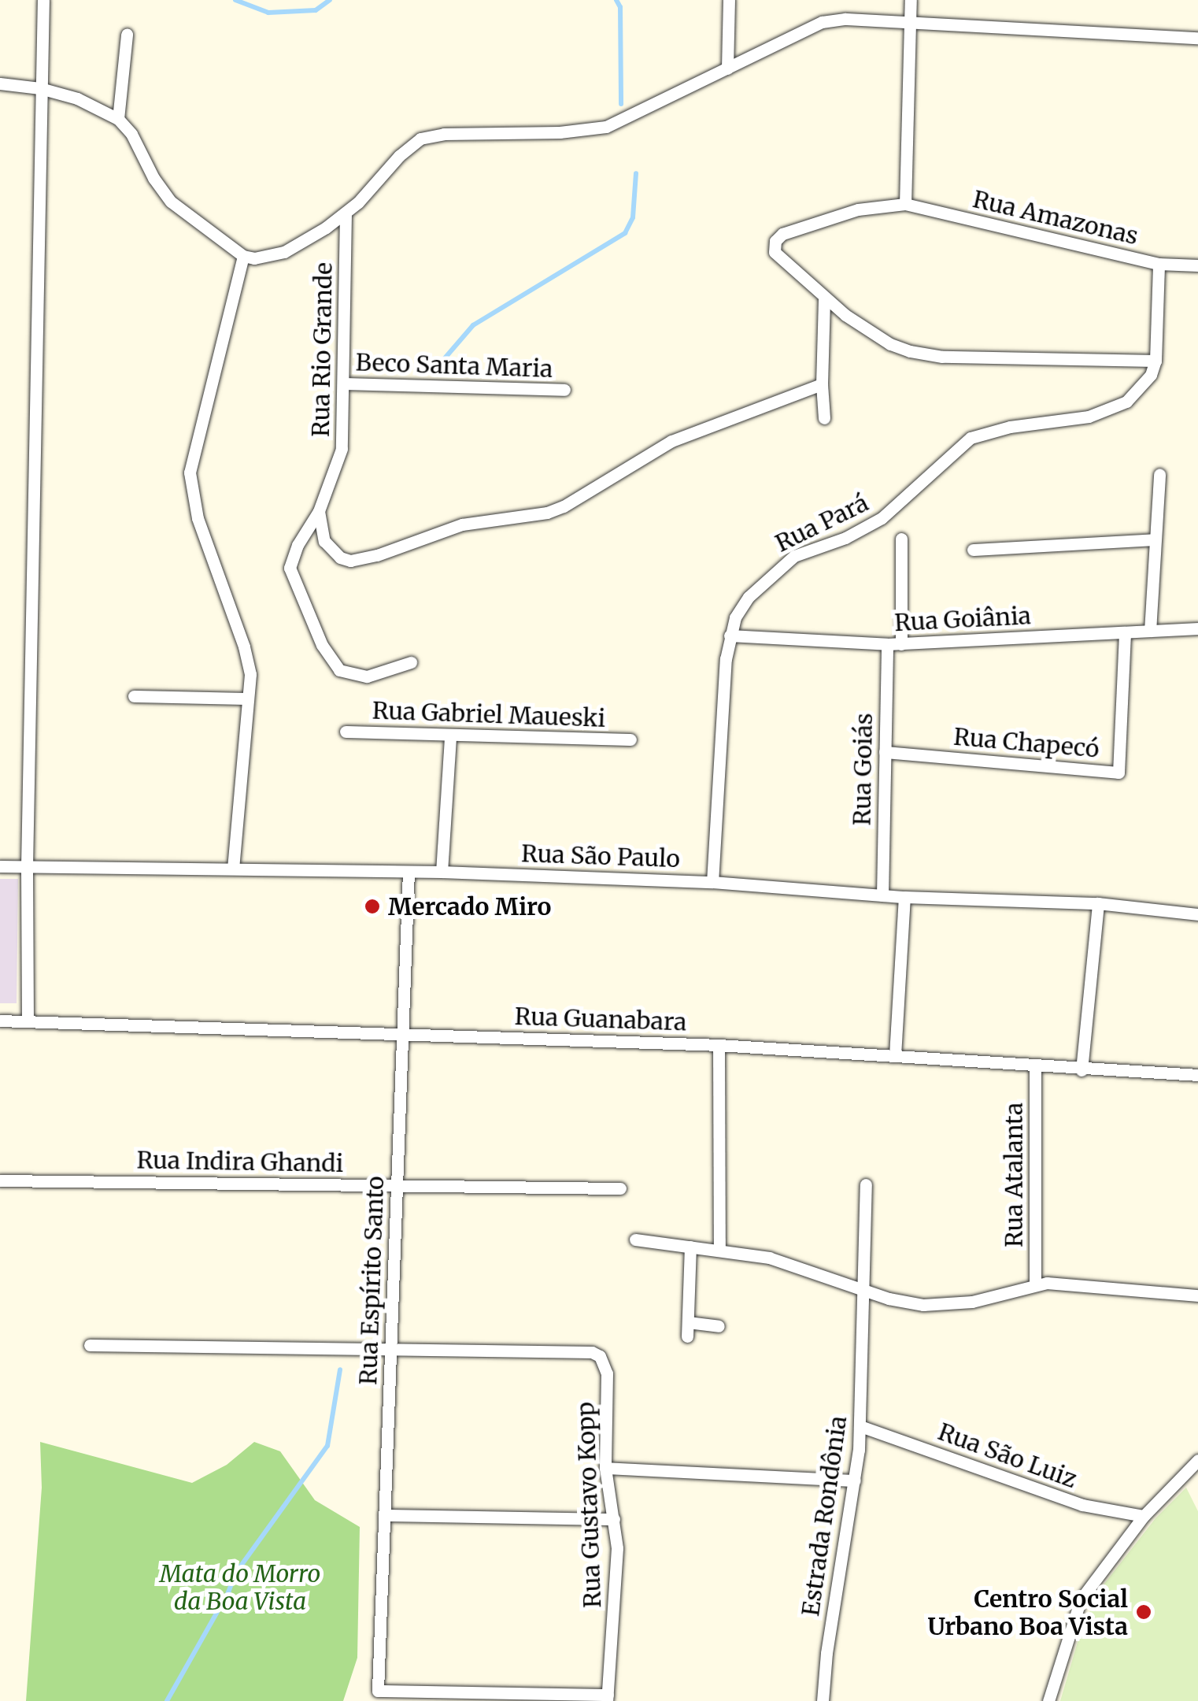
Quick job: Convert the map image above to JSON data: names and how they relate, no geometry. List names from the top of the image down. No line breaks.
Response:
{"streets":{"street":["Rua Amazonas","Rua Rio Grande","Beco Santa Maria","Rua Pará","Rua Goiânia","Rua Gabriel Maueski","Rua Chapecó","Rua Goiás","Rua São Paulo","Rua Guanabara","Rua Indira Ghandi","Rua Atalanta","Rua Espírito Santo","Rua São Luiz","Rua Gustavo Kopp","Estrada Rondônia"]},"crossings":[["Rua Rio Grande","Beco Santa Maria"],["Rua Pará","Rua Goiânia"],["Rua Pará","Rua São Paulo"],["Rua Goiânia","Rua Chapecó"],["Rua Goiânia","Rua Goiás"],["Rua Chapecó","Rua Goiás"],["Rua Goiás","Rua São Paulo"],["Rua São Paulo","Rua Espírito Santo"],["Rua Guanabara","Rua Atalanta"],["Rua Guanabara","Rua Espírito Santo"],["Rua Indira Ghandi","Rua Espírito Santo"],["Rua Espírito Santo","Rua Gustavo Kopp"],["Rua São Luiz","Estrada Rondônia"]],"parks":["Mata do Morro da Boa Vista"],"places":["Mercado Miro","Centro Social Urbano Boa Vista"]}
